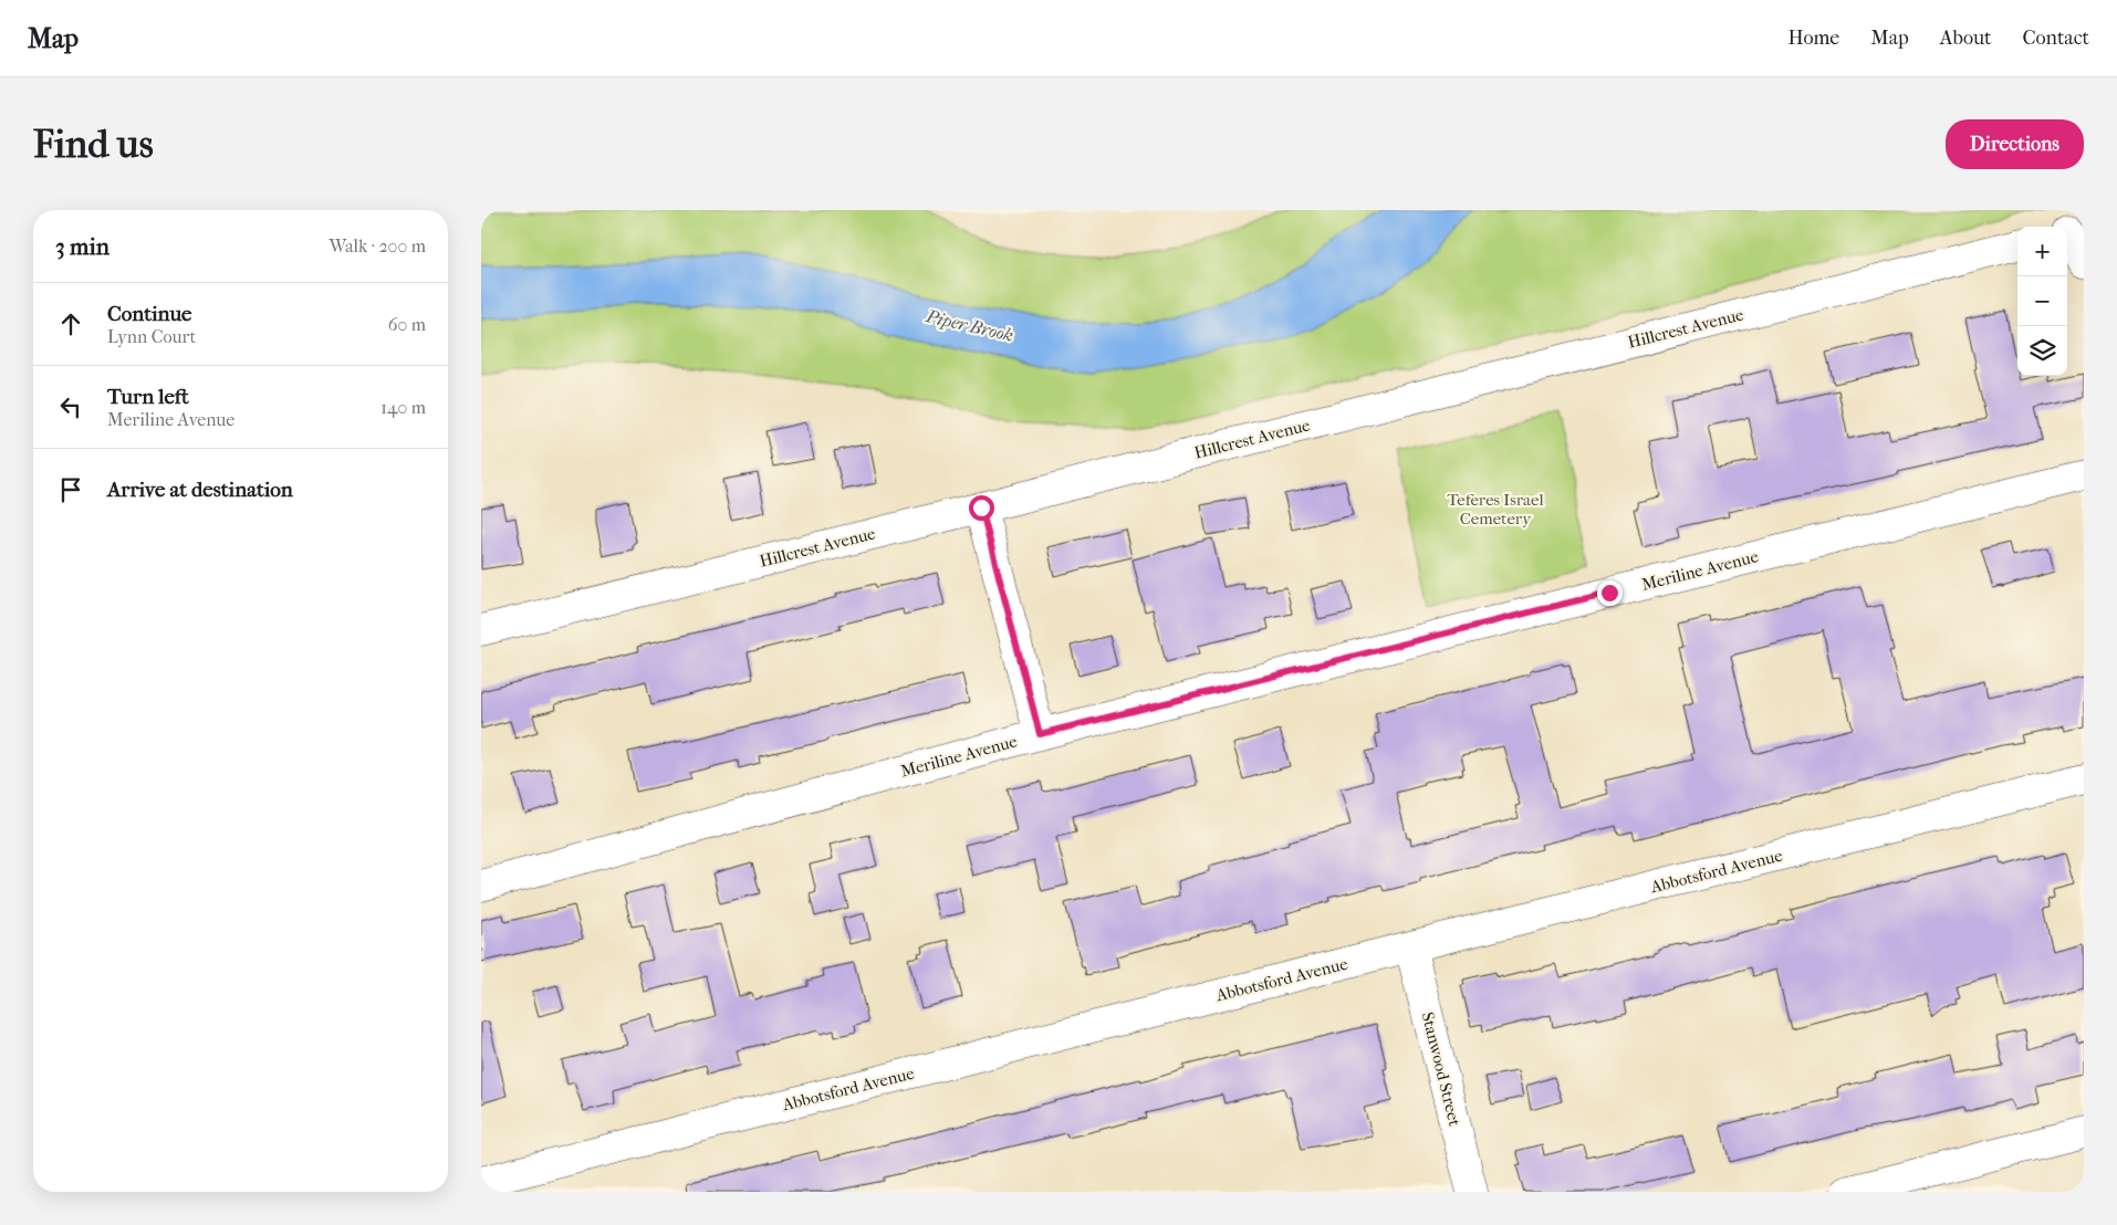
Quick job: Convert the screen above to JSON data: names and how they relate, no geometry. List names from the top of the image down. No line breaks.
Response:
{"streets":{"street":["Hillcrest Avenue","Meriline Avenue","Abbotsford Avenue","Stanwood Street"]},"crossings":[["Abbotsford Avenue","Stanwood Street"]],"water":["Piper Brook"],"parks":["Teferes Israel Cemetery"],"page":{"header":"Map","nav":["Home","Map","About","Contact"],"buttons":"Directions","title":"Find us","heading":["3 min","Walk · 200 m"],"map_buttons":["+","−"],"list":[["Continue","Lynn Court","60 m"],["Turn left","Meriline Avenue","140 m"],"Arrive at destination"]}}
